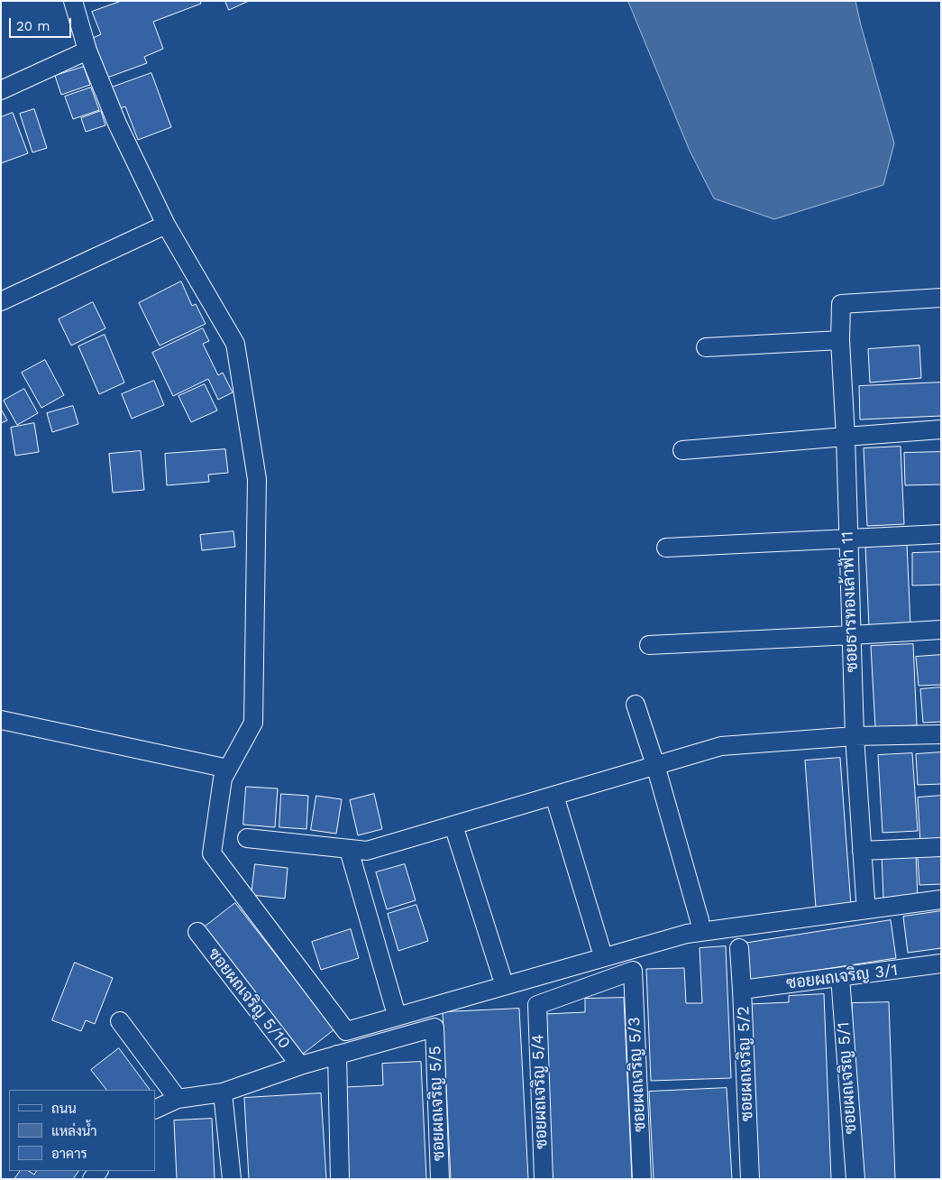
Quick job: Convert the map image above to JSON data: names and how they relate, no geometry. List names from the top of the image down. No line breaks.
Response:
{"streets":{"street":["ซอยธารทองเล้าฟ้า 11","ซอยผถเจริญ 3/1","ซอยผถเจริญ 5/10","ซอยผถเจริญ 5/2","ซอยผถเจริญ 5/3","ซอยผถเจริญ 5/1","ซอยผถเจริญ 5/4","ซอยผถเจริญ 5/5"]},"crossings":[["ซอยผถเจริญ 3/1","ซอยผถเจริญ 5/2"],["ซอยผถเจริญ 3/1","ซอยผถเจริญ 5/1"],["ซอยผถเจริญ 5/3","ซอยผถเจริญ 5/4"]],"legend":["ถนน","แหล่งน้ำ","อาคาร"],"scale_bar":"20 m"}
